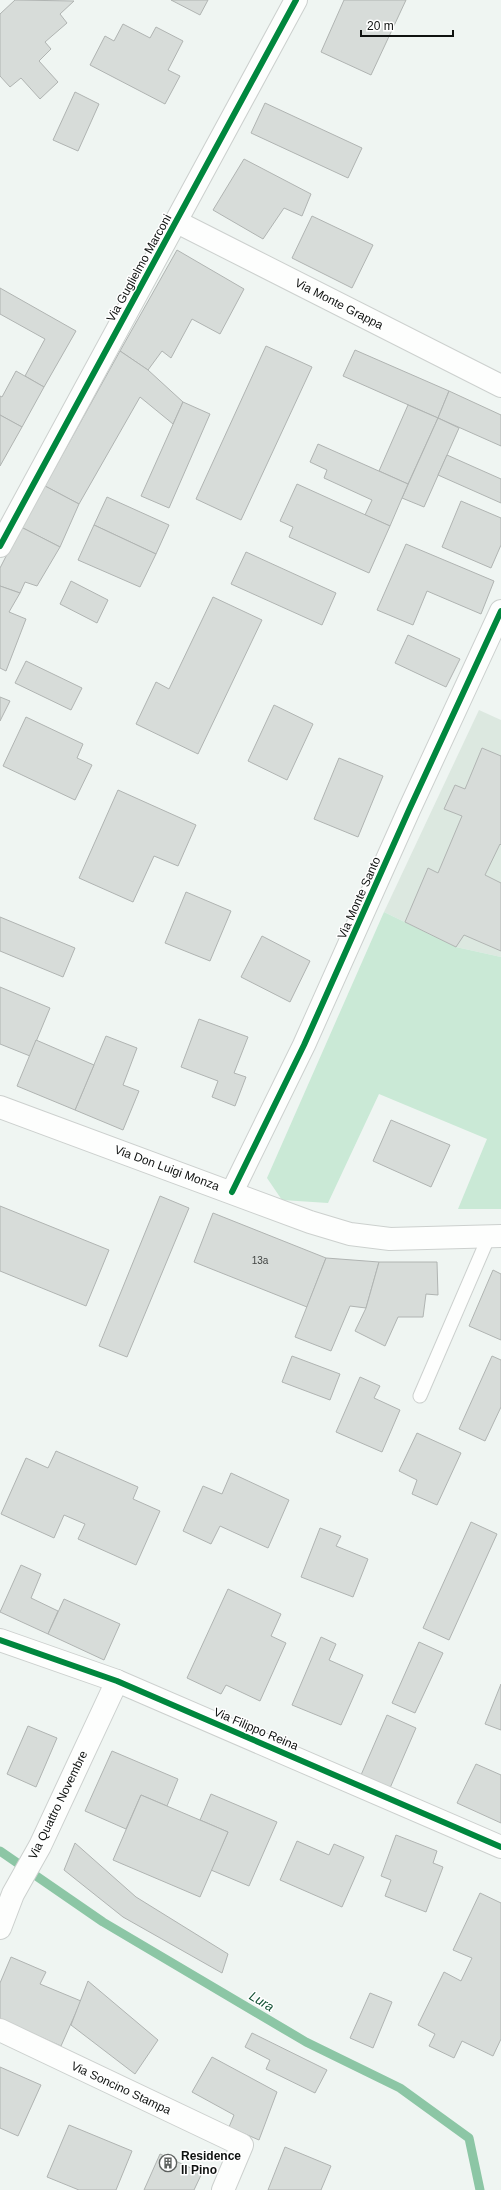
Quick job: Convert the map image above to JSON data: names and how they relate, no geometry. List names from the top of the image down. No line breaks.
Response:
{"streets":{"street":["Via Guglielmo Marconi","Via Monte Grappa","Via Monte Santo","Via Don Luigi Monza","Via Filippo Reina","Via Quattro Novembre","Via Soncino Stampa"]},"crossings":[["Via Guglielmo Marconi","Via Monte Grappa"],["Via Monte Santo","Via Don Luigi Monza"],["Via Filippo Reina","Via Quattro Novembre"]],"water":["Lura"],"places":{"building":["Residence Il Pino"]},"house_numbers":["13a"],"scale_bar":"20 m"}
